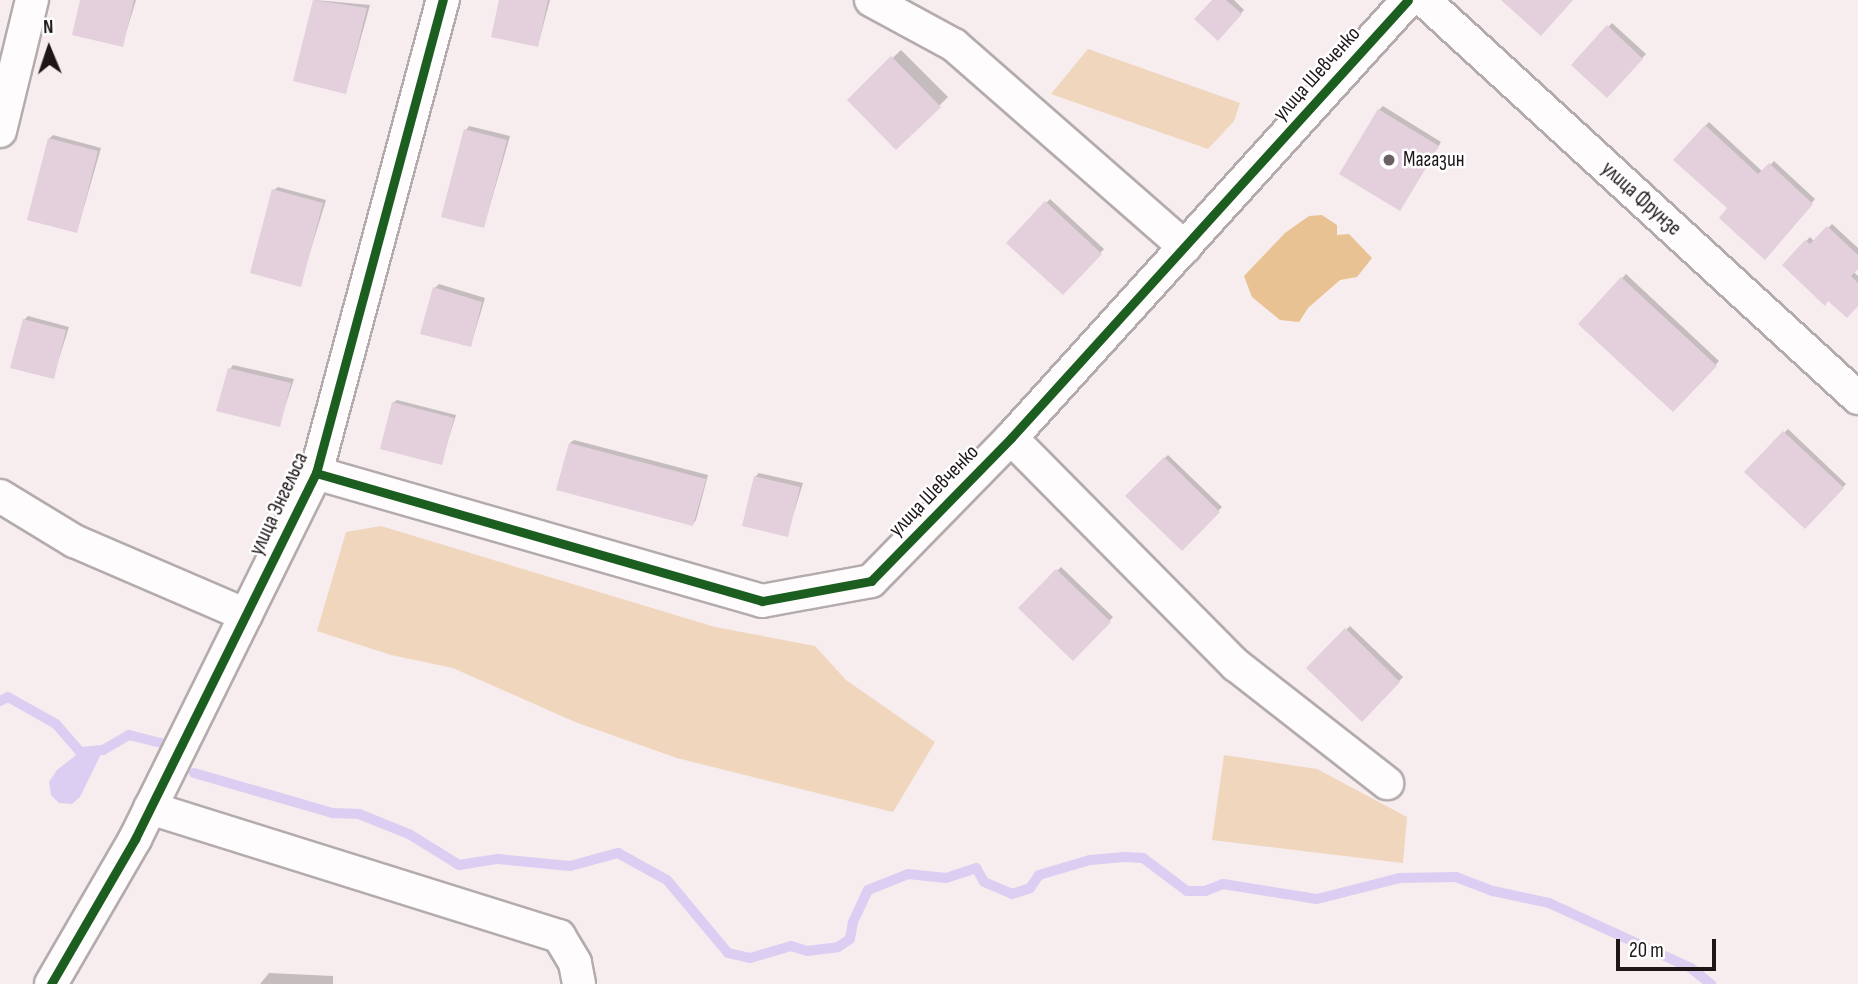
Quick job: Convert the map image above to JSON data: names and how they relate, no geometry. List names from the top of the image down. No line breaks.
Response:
{"streets":{"street":["улица Шевченко","улица Фрунзе","улица Энгельса"]},"crossings":[["улица Шевченко","улица Энгельса"]],"places":["Магазин"],"scale_bar":"20 m","north":"top"}
